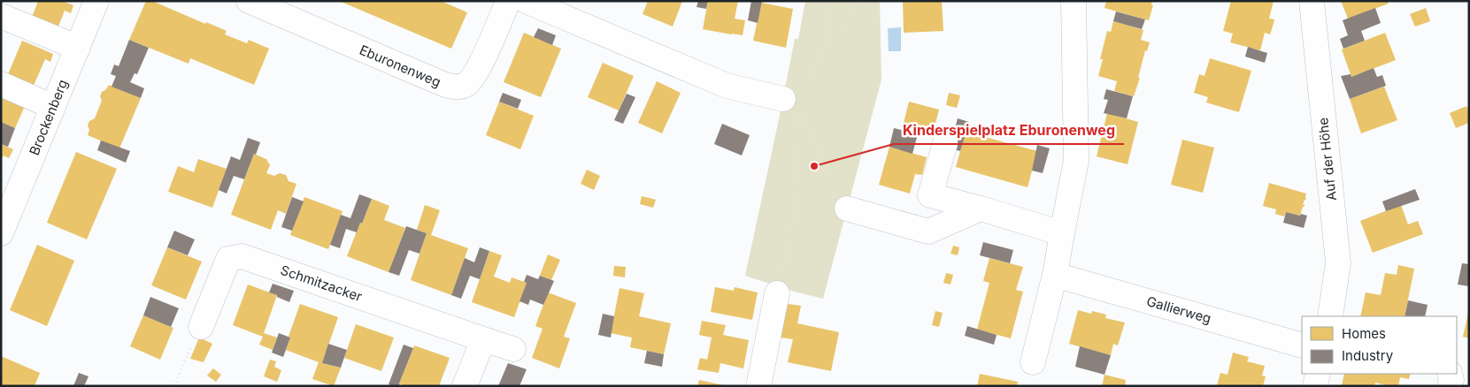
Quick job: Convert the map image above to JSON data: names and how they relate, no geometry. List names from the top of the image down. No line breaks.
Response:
{"streets":{"street":["Eburonenweg","Brockenberg","Auf der Höhe","Schmitzacker","Gallierweg"]},"places":["Kinderspielplatz Eburonenweg"],"legend":["Homes","Industry"]}
